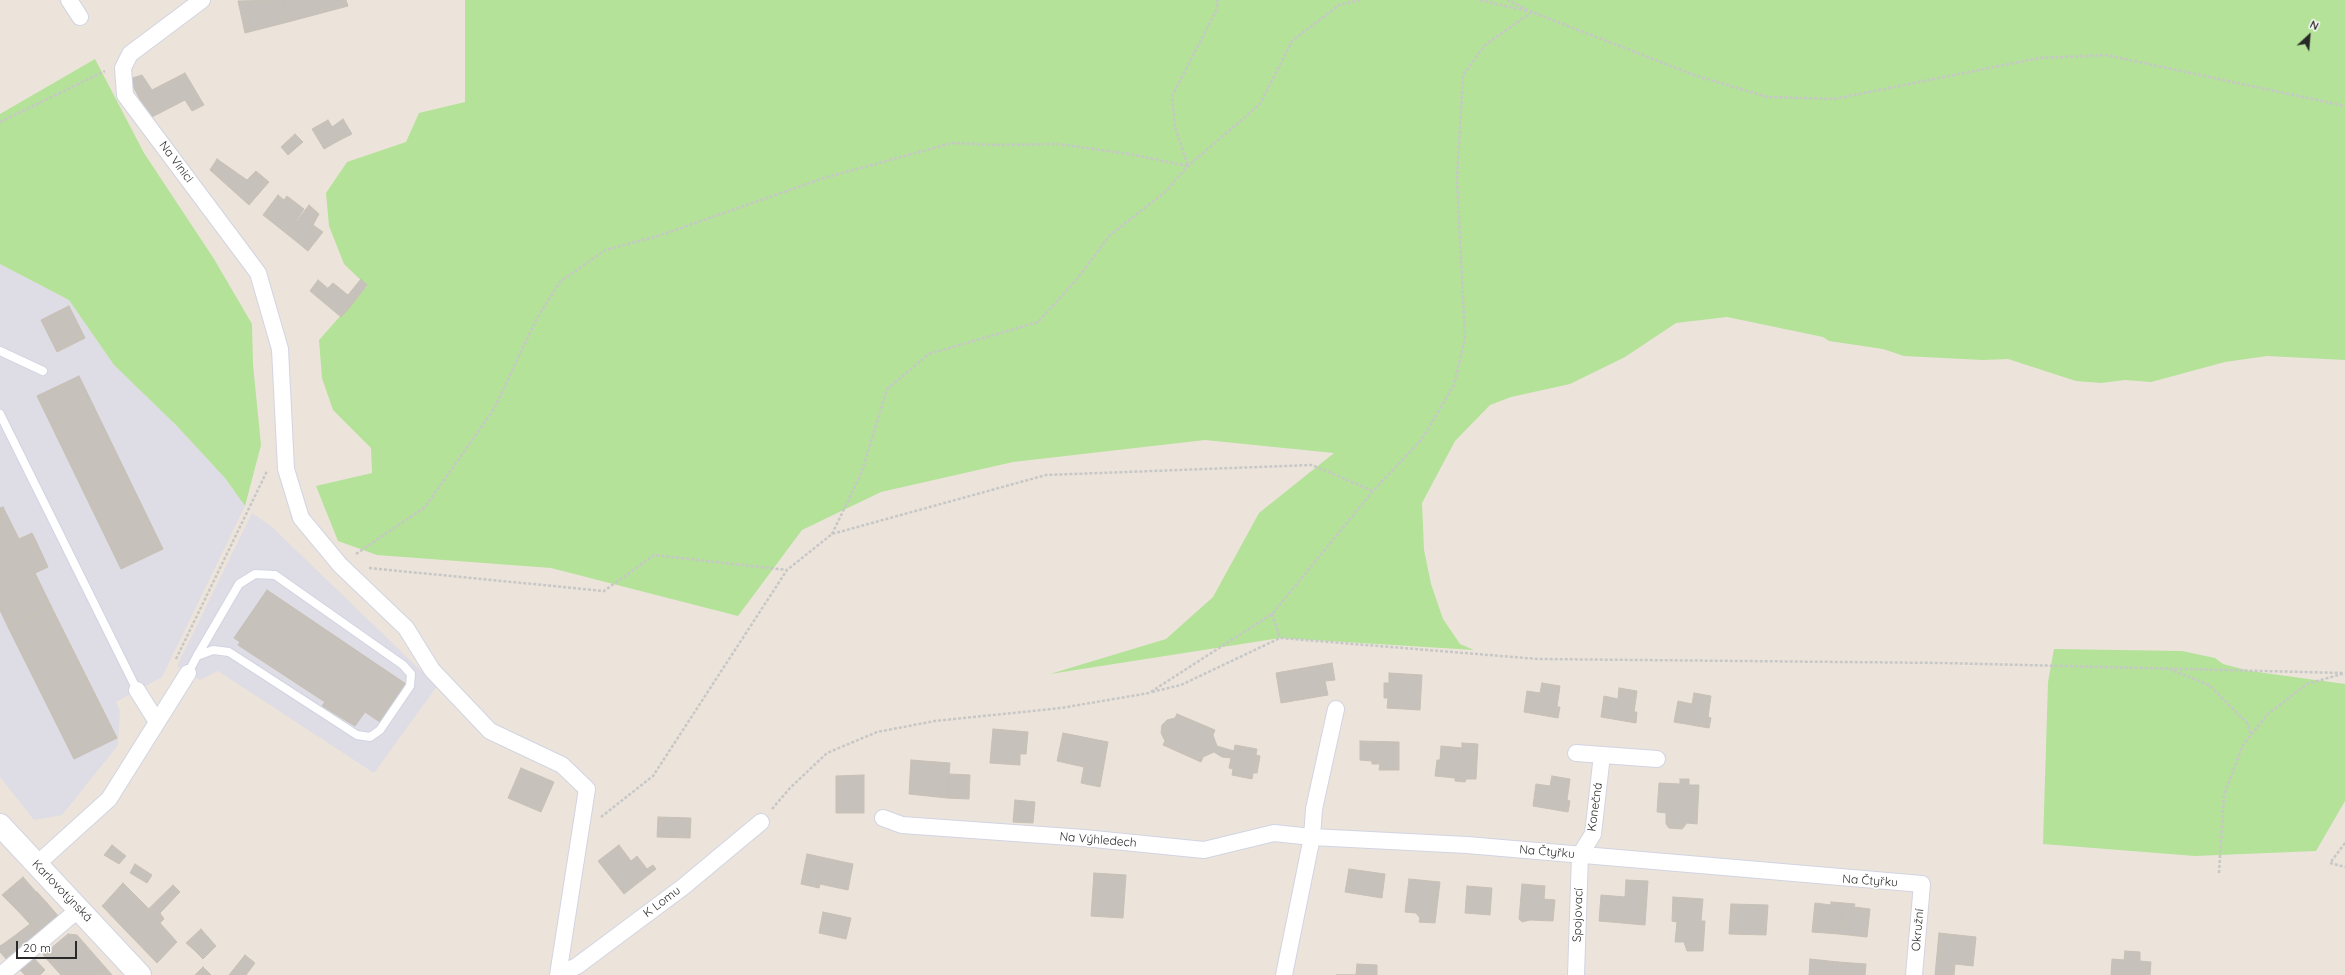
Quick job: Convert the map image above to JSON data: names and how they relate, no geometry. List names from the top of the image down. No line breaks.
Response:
{"streets":{"main road":["Karlovotýnská"],"street":["Na Vinici","Konečná","Na Výhledech","Na Čtyřku","K Lomu","Spojovací","Okružní"]},"crossings":[["Konečná","Na Čtyřku"],["Konečná","Spojovací"],["Na Výhledech","Na Čtyřku"],["Na Čtyřku","Spojovací"],["Na Čtyřku","Okružní"]],"scale_bar":"20 m","north":"top right"}
